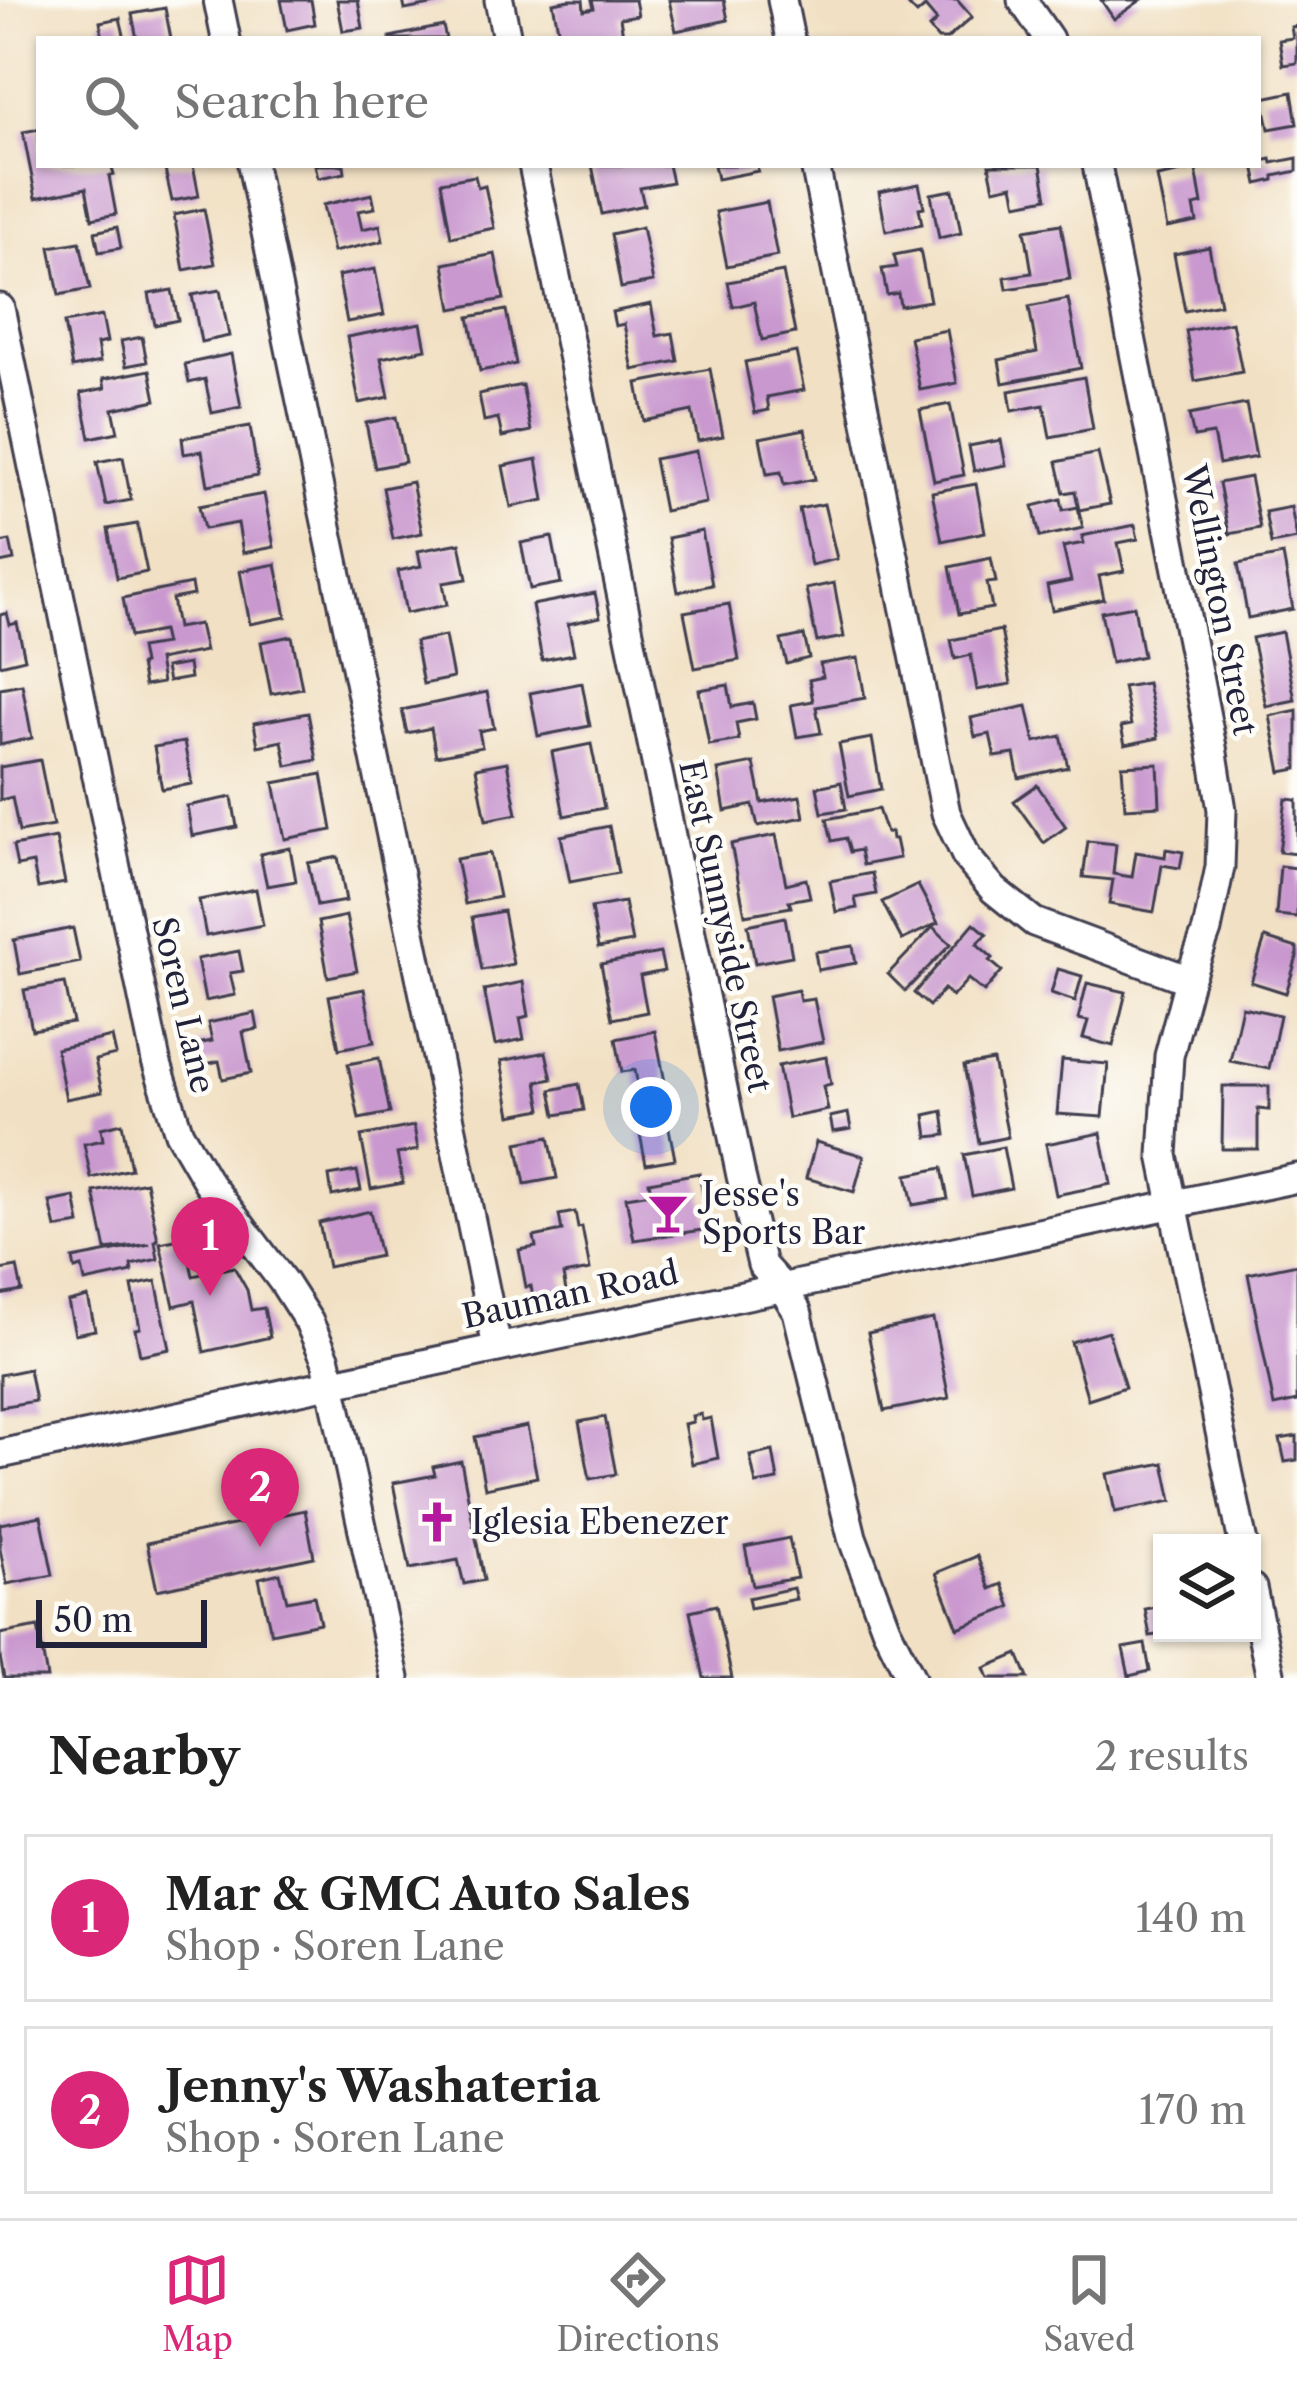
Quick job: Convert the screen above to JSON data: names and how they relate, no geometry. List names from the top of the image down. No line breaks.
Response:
{"streets":{"street":["Wellington Street","East Sunnyside Street","Soren Lane","Bauman Road"]},"crossings":[["Wellington Street","Bauman Road"],["East Sunnyside Street","Bauman Road"],["Soren Lane","Bauman Road"]],"places":{"bar":["Jesse's Sports Bar"],"church":["Iglesia Ebenezer"]},"scale_bar":"50 m","page":{"search":"Search here","pins":["1","2"],"scale":"50 m","heading":["Nearby","2 results"],"list":[{"mark":"1","name":"Mar & GMC Auto Sales","note":"Shop · Soren Lane","value":"140 m"},{"mark":"2","name":"Jenny's Washateria","note":"Shop · Soren Lane","value":"170 m"}],"nav":["Map","Directions","Saved"]}}
